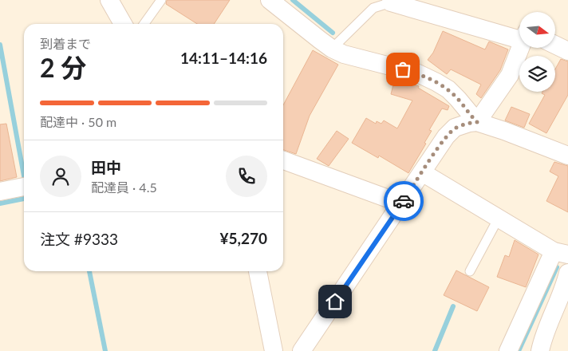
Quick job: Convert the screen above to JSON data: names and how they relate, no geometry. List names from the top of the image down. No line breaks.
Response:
{"north":"right","page":{"heading":["2 分","到着まで","14:11–14:16"],"panel":["田中","配達員 · 4.5","注文 #9333","¥5,270"],"bar":"配達中 · 50 m"}}
